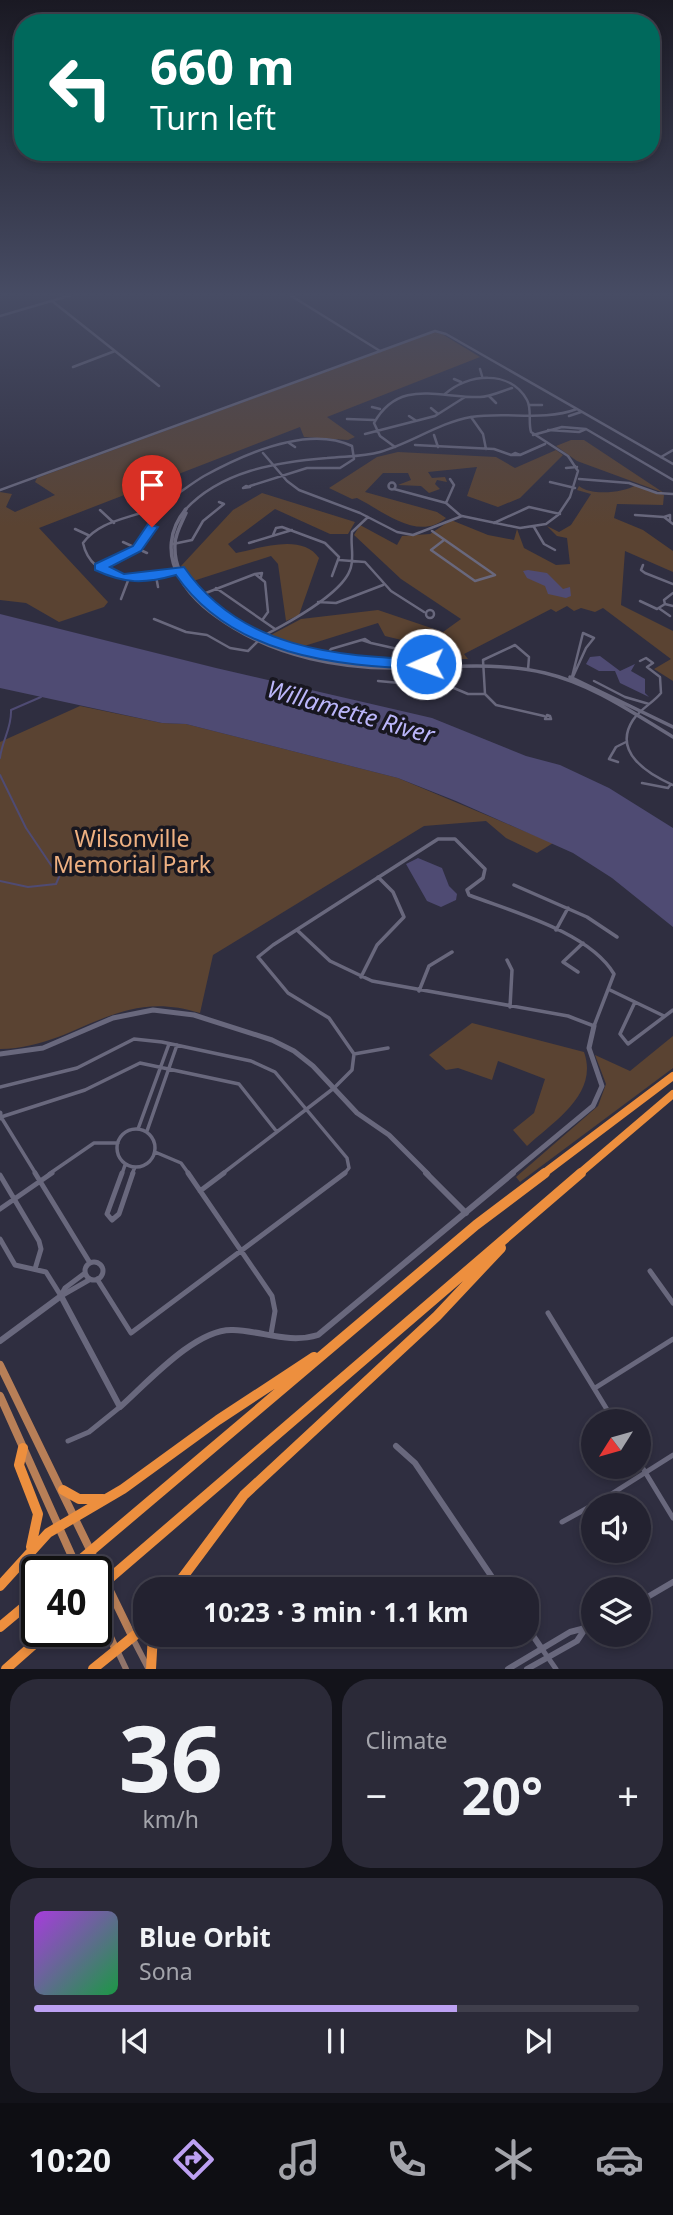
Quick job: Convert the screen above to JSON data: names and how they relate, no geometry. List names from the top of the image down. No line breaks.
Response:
{"water":["Willamette River"],"parks":["Wilsonville Memorial Park"],"north":"bottom left","page":{"turn":["660 m","Turn left"],"limit":"40","trip":"10:23 · 3 min · 1.1 km","tile":[["36","km/h"],"Climate"],"heat":["−","20°","+"],"song":["Blue Orbit","Sona"],"tabs":"10:20"}}
